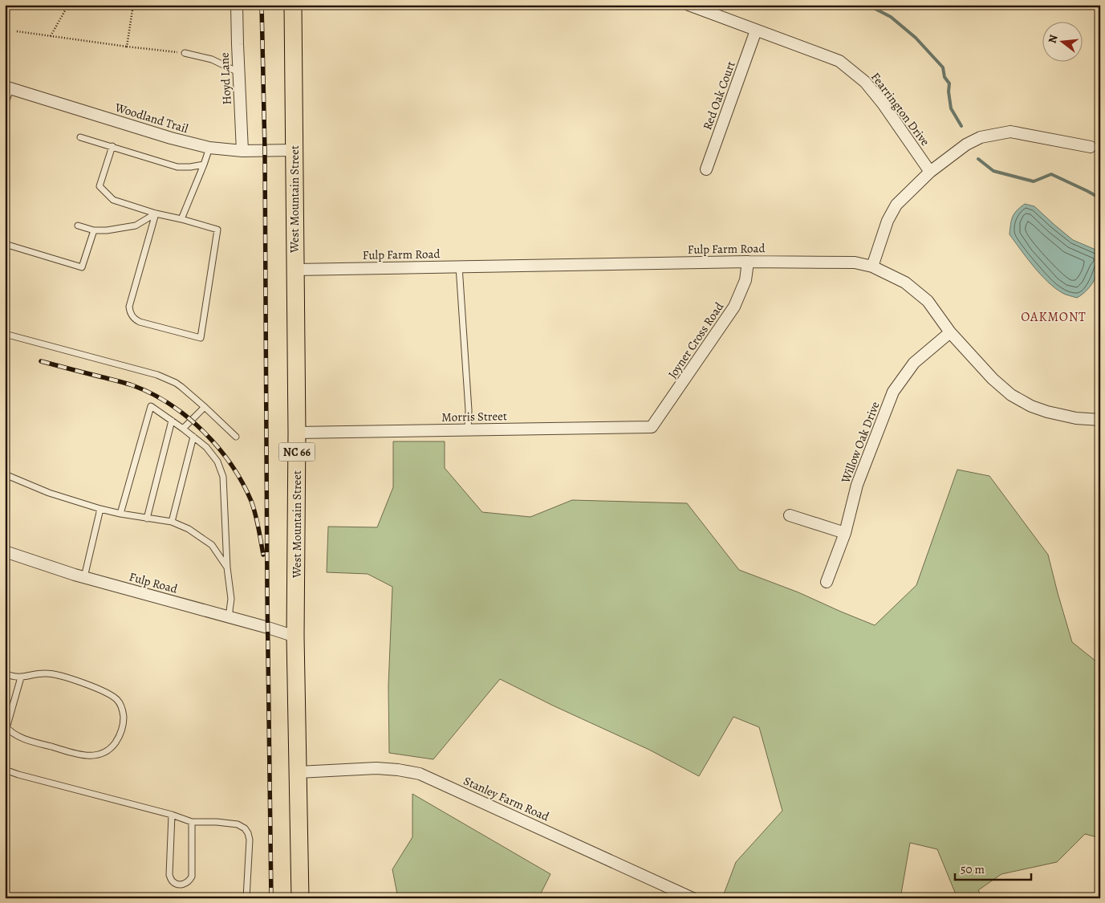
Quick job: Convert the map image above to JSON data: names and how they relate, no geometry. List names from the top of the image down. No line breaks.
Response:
{"streets":{"main road":["West Mountain Street","NC 66"],"street":["Hoyd Lane","Red Oak Court","Fearrington Drive","Woodland Trail","Fulp Farm Road","Joyner Cross Road","Morris Street","Willow Oak Drive","Fulp Road","Stanley Farm Road"]},"crossings":[["Hoyd Lane","Woodland Trail"],["Red Oak Court","Fearrington Drive"],["Woodland Trail","West Mountain Street"],["West Mountain Street","Fulp Farm Road"],["West Mountain Street","Morris Street"],["West Mountain Street","Fulp Road"],["West Mountain Street","Stanley Farm Road"],["Fulp Farm Road","Joyner Cross Road"],["Fulp Farm Road","Willow Oak Drive"],["Joyner Cross Road","Morris Street"]],"districts":["OAKMONT"],"scale_bar":"50 m","north":"left"}
